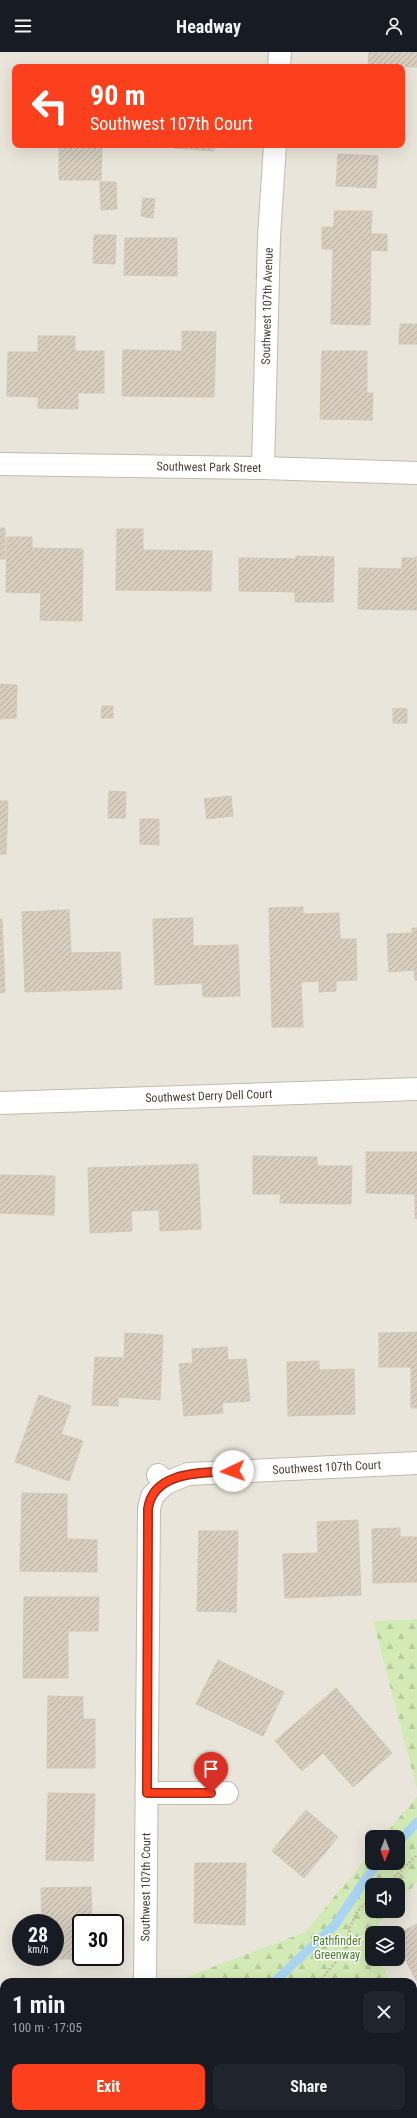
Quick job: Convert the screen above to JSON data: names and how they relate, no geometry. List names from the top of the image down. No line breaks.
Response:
{"streets":{"street":["Southwest 107th Avenue","Southwest Park Street","Southwest Derry Dell Court","Southwest 107th Court"]},"crossings":[["Southwest 107th Avenue","Southwest Park Street"]],"parks":["Pathfinder Greenway"],"north":"bottom","page":{"header":"Headway","turn":["90 m","Southwest 107th Court"],"speed":"28 km/h","limit":"30","heading":["1 min","100 m · 17:05"],"buttons":["Exit","Share"]}}
